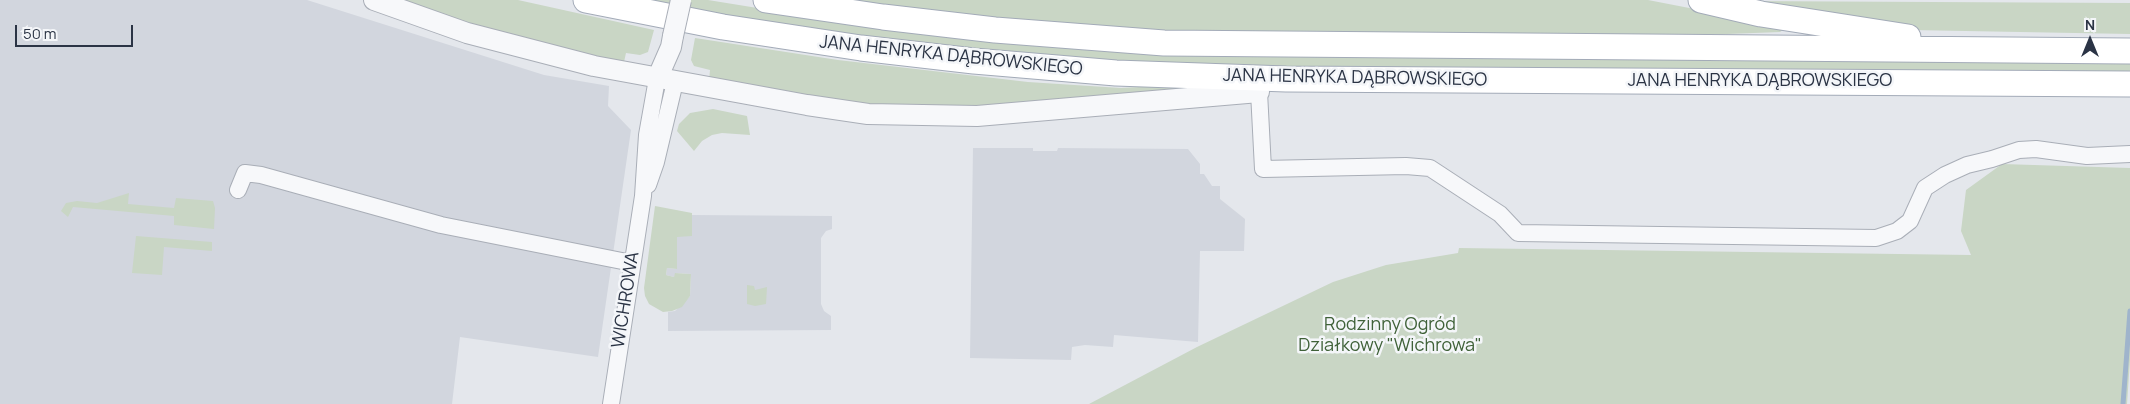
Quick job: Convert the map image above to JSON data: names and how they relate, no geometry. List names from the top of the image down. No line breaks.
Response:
{"streets":{"main road":["JANA HENRYKA DĄBROWSKIEGO"],"street":["WICHROWA"]},"parks":["Rodzinny Ogród Działkowy \"Wichrowa\""],"scale_bar":"50 m","north":"top"}
